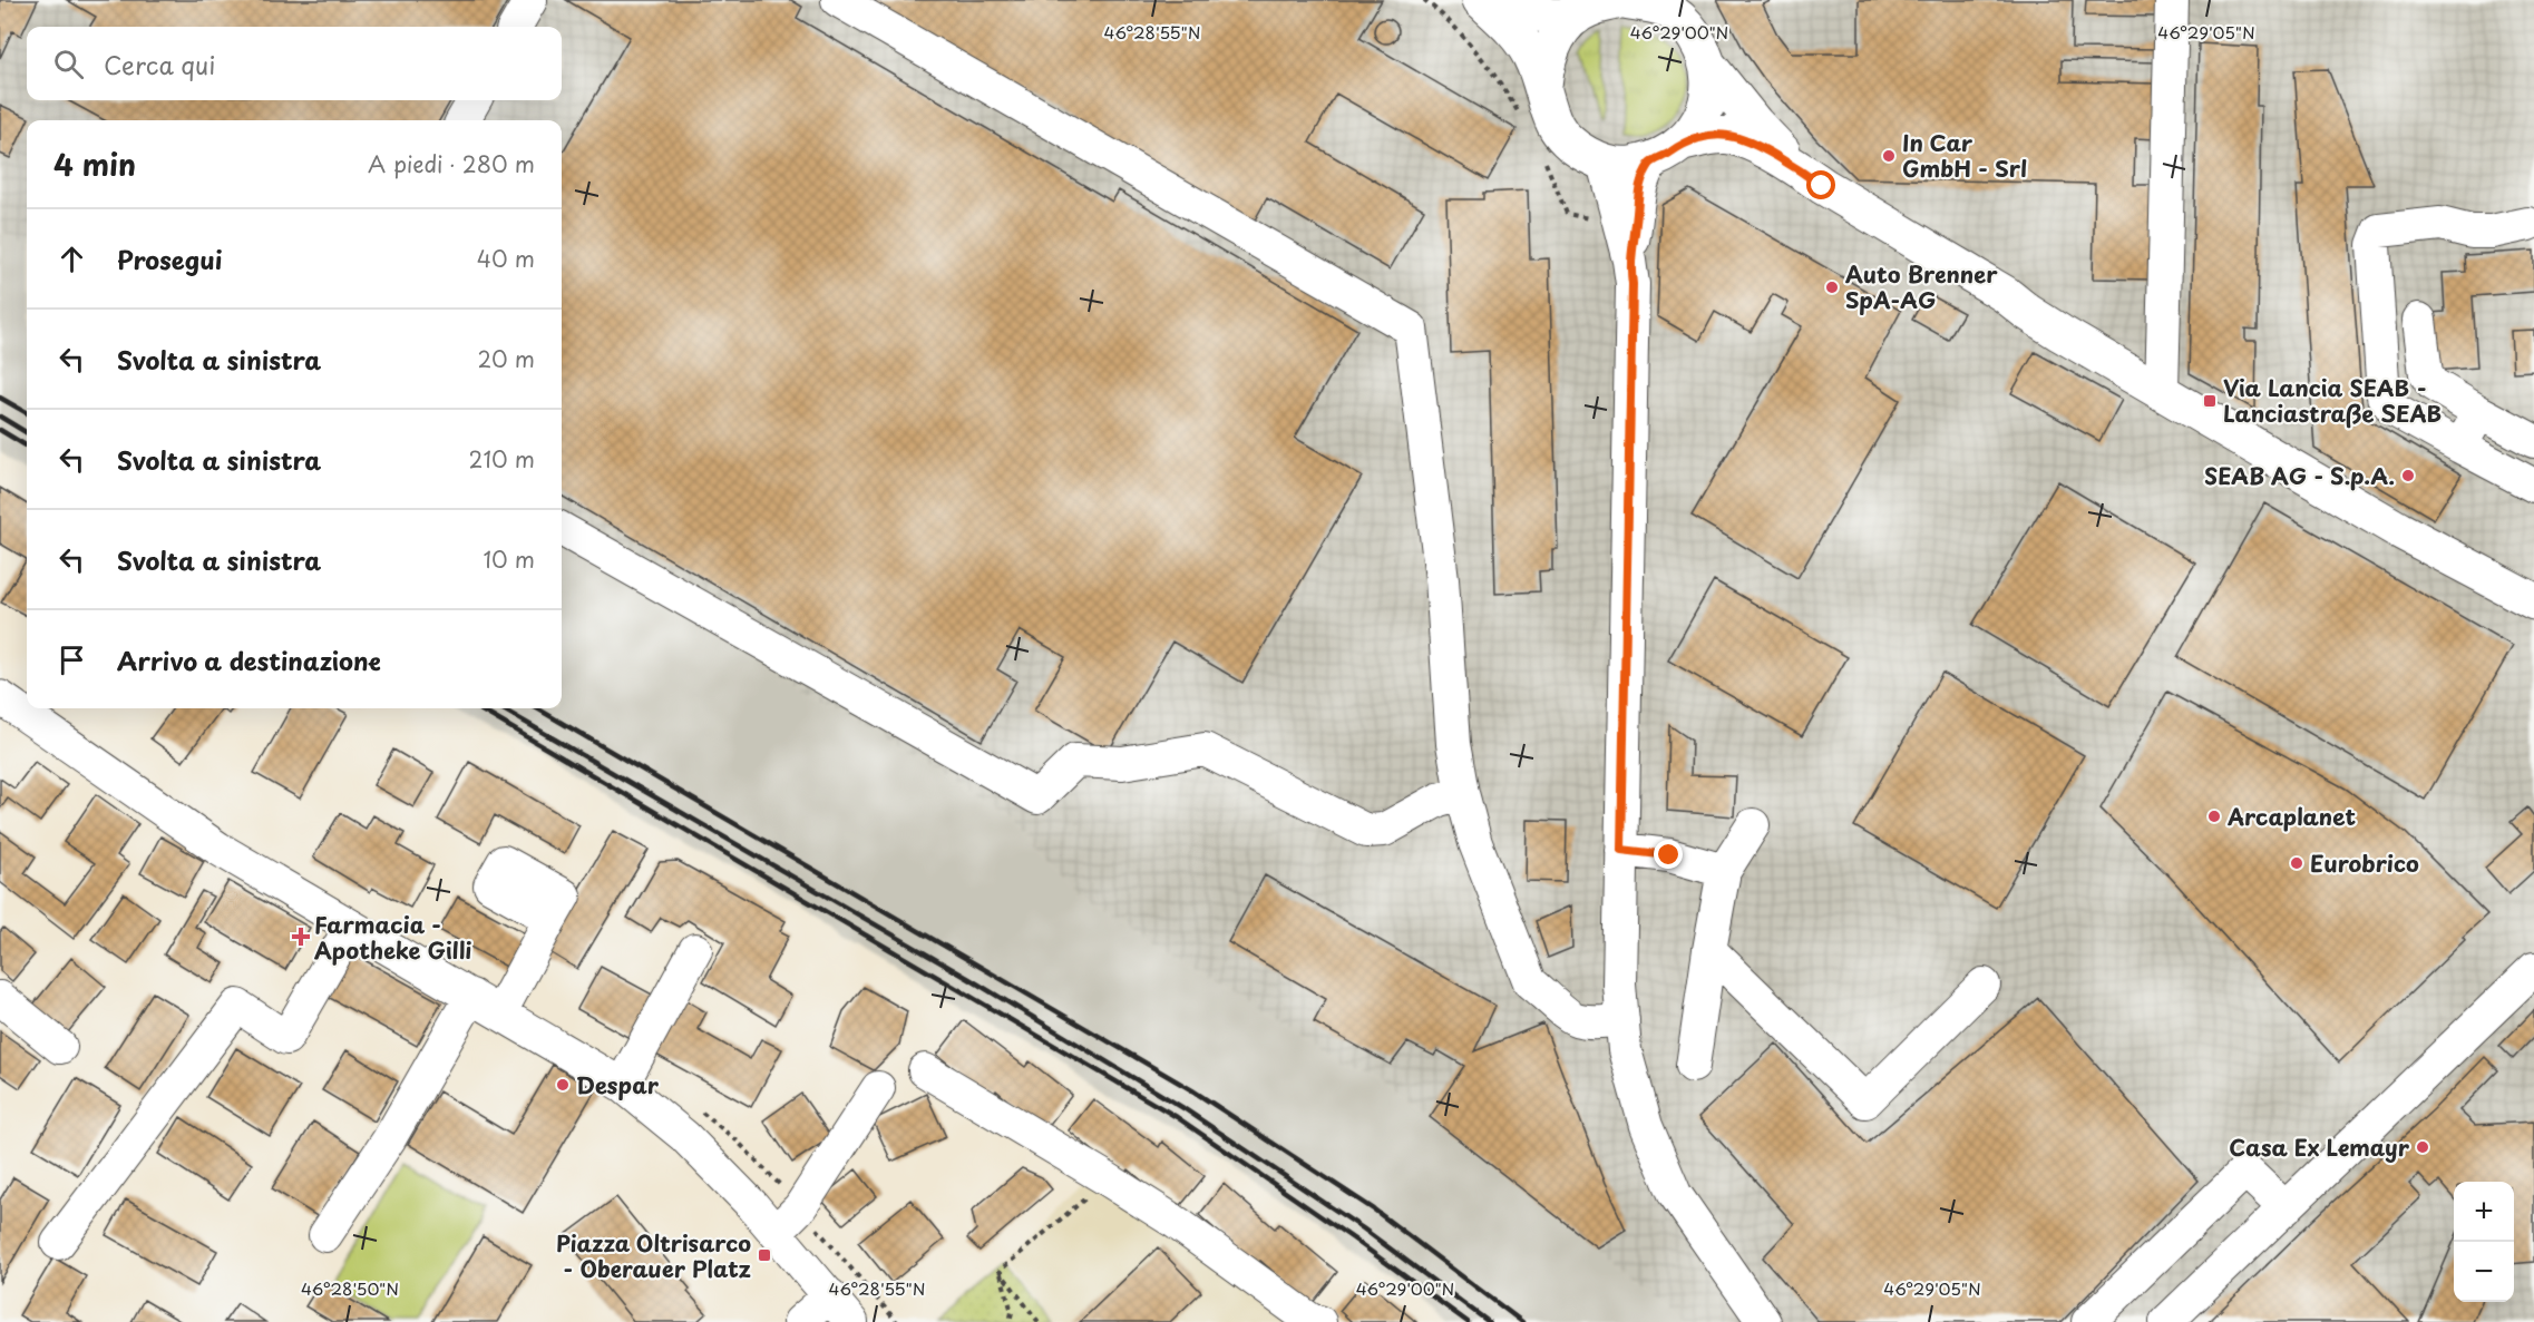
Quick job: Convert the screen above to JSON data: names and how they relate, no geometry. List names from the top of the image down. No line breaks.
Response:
{"places":{"other":["In Car GmbH - Srl","Auto Brenner SpA-AG","SEAB AG - S.p.A.","Arcaplanet","Eurobrico","Despar","Casa Ex Lemayr"],"transit":["Via Lancia SEAB - Lanciastraße SEAB","Piazza Oltrisarco - Oberauer Platz"],"health":["Farmacia - Apotheke Gilli"]},"page":{"search":"Cerca qui","heading":["4 min","A piedi · 280 m"],"list":[["Prosegui","40 m"],["Svolta a sinistra","20 m"],["Svolta a sinistra","210 m"],["Svolta a sinistra","10 m"],"Arrivo a destinazione"],"map_buttons":["+","−"]},"coordinates":["46°28'55\"N","46°29'00\"N","46°29'05\"N","46°28'50\"N"]}
